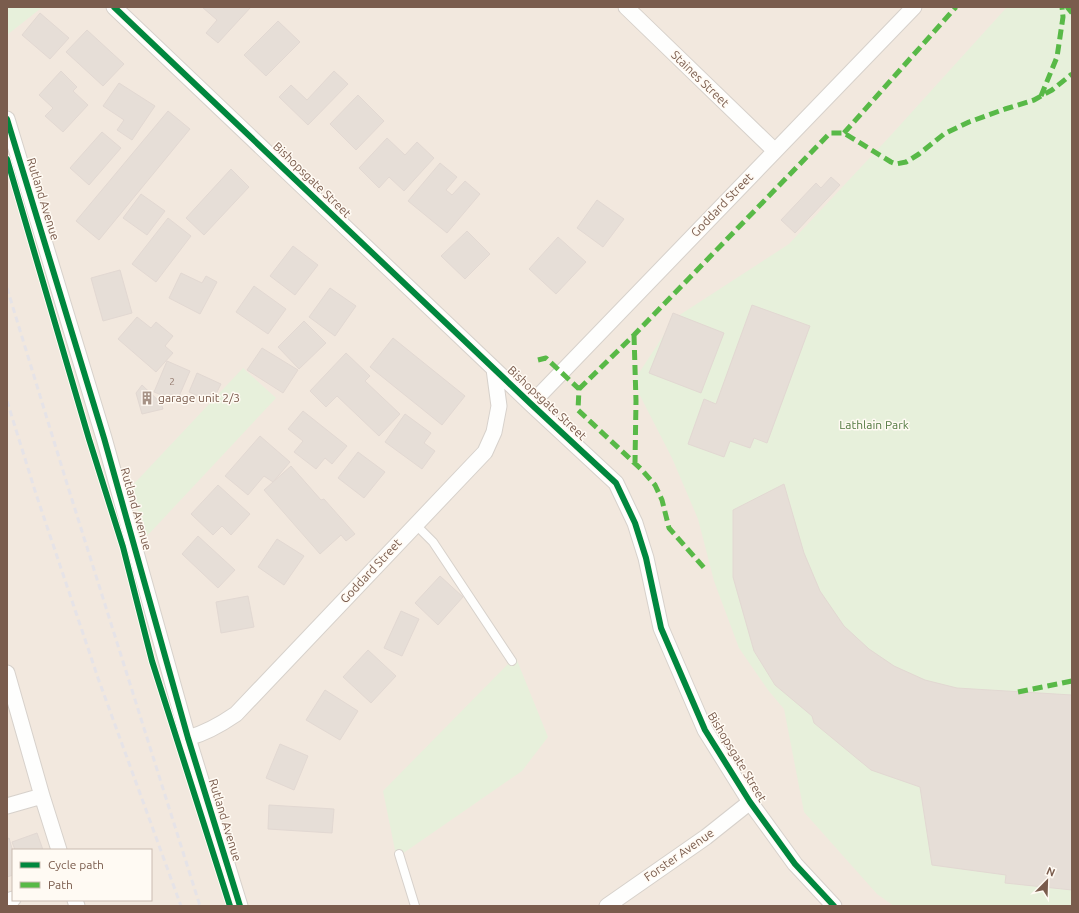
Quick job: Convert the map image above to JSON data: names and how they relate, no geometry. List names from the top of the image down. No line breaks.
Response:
{"streets":{"street":["Staines Street","Bishopsgate Street","Rutland Avenue","Goddard Street","Forster Avenue"]},"crossings":[["Staines Street","Goddard Street"],["Bishopsgate Street","Goddard Street"],["Bishopsgate Street","Forster Avenue"],["Rutland Avenue","Goddard Street"]],"parks":["Lathlain Park"],"places":{"building":["garage unit 2/3"]},"house_numbers":["2"],"legend":["Cycle path","Path"],"north":"top right"}
